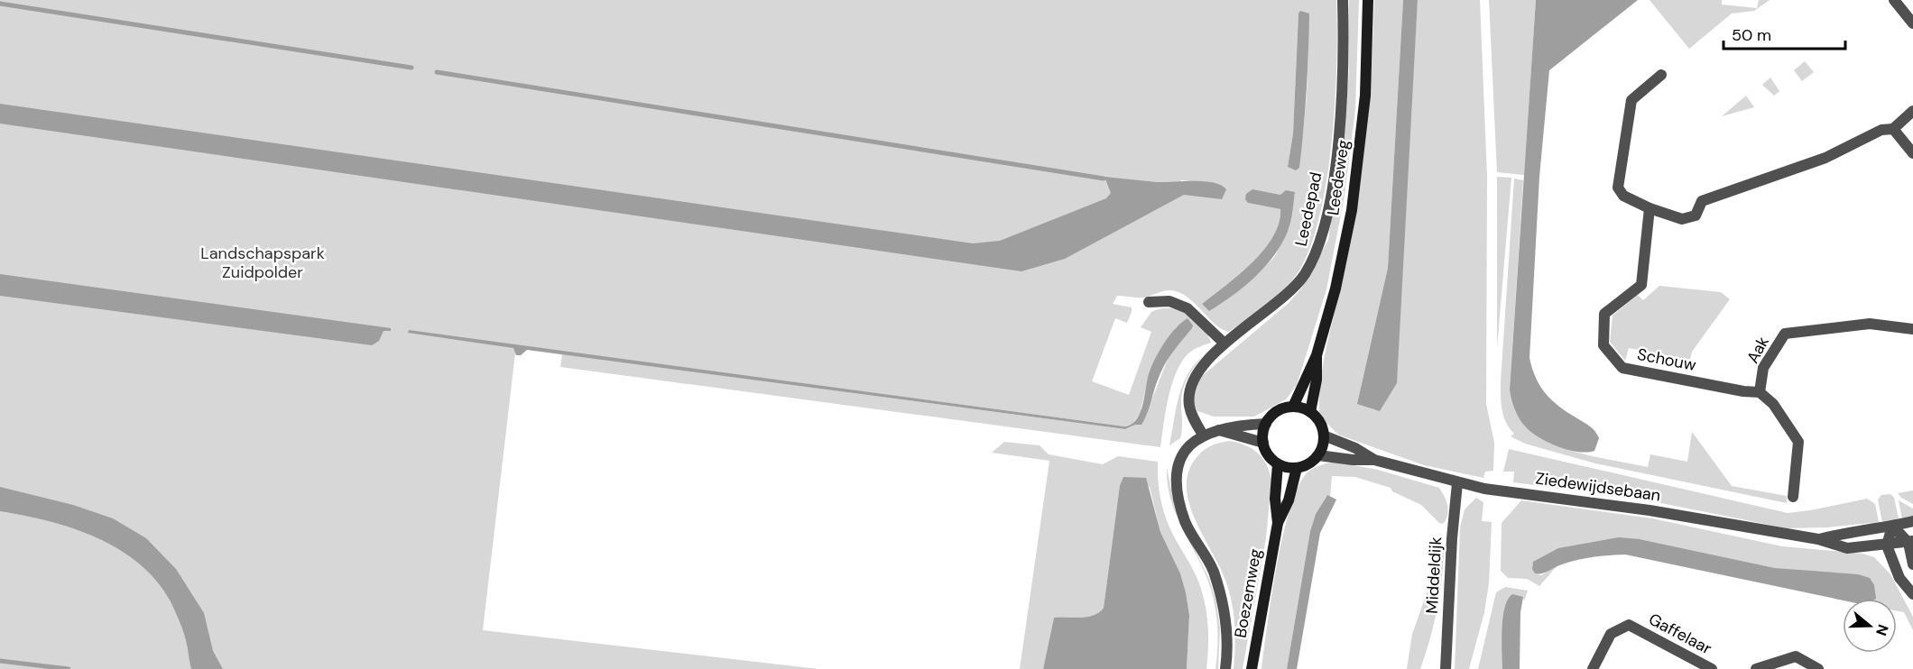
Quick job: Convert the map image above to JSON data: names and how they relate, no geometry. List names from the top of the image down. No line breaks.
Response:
{"streets":{"main road":["Leedeweg","Boezemweg"],"street":["Leedepad","Aak","Schouw","Ziedewijdsebaan","Middeldijk","Gaffelaar"]},"crossings":[["Leedeweg","Ziedewijdsebaan"],["Leedeweg","Boezemweg"],["Aak","Schouw"],["Ziedewijdsebaan","Middeldijk"],["Ziedewijdsebaan","Boezemweg"]],"parks":["Landschapspark Zuidpolder"],"scale_bar":"50 m","north":"right"}
